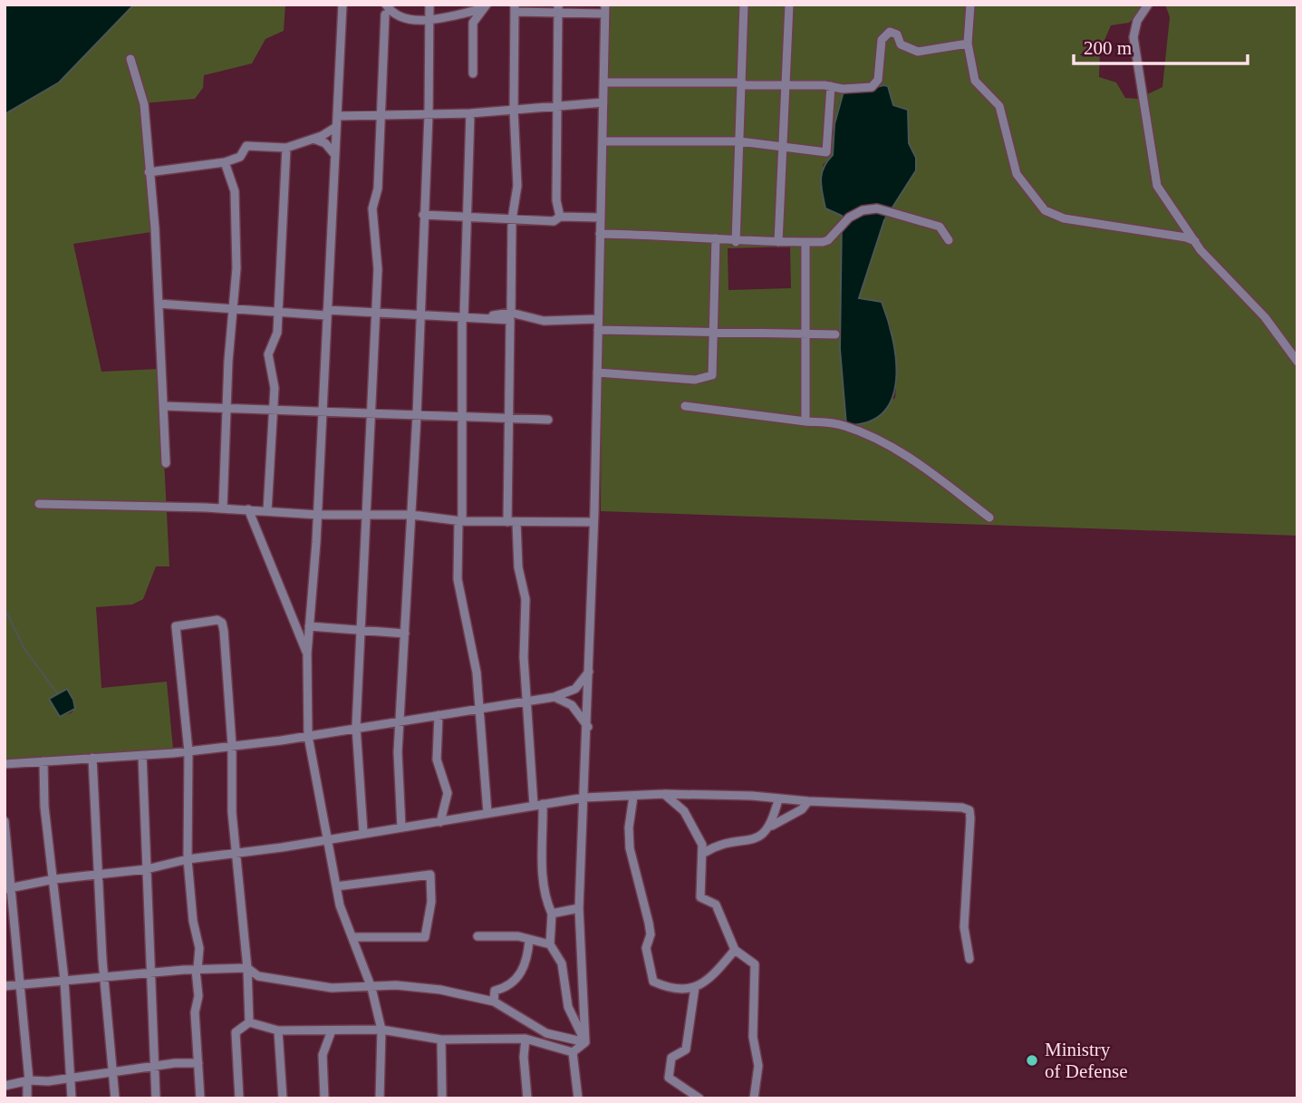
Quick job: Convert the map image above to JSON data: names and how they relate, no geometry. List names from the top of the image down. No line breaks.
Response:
{"places":["Ministry of Defense"],"scale_bar":"200 m"}
